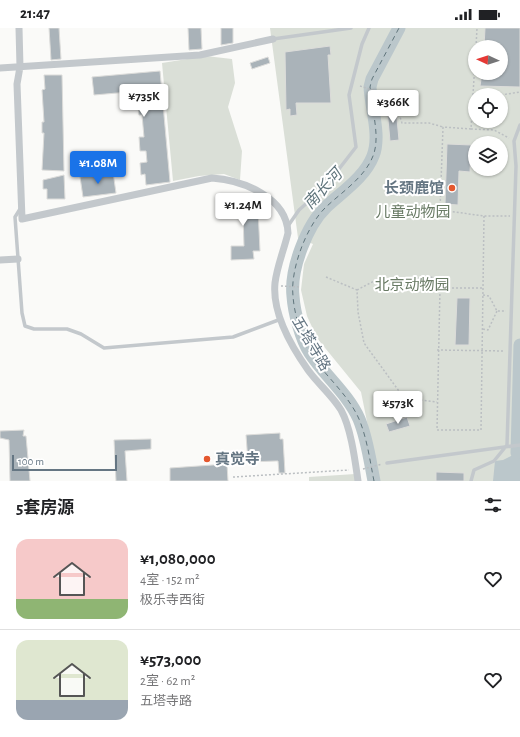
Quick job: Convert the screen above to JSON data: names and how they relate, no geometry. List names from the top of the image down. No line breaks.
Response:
{"streets":{"street":["五塔寺路"]},"water":["南长河"],"parks":["儿童动物园","北京动物园"],"places":["长颈鹿馆","真觉寺"],"scale_bar":"100 m","north":"left","page":{"status":"21:47","price":["¥735K","¥366K","¥1.08M","¥1.24M","¥573K"],"scale":"100 m","heading":"5套房源","list":[{"name":"¥1,080,000","note":"4室 · 152 m² · 极乐寺西街"},{"name":"¥573,000","note":"2室 · 62 m² · 五塔寺路"}]}}
